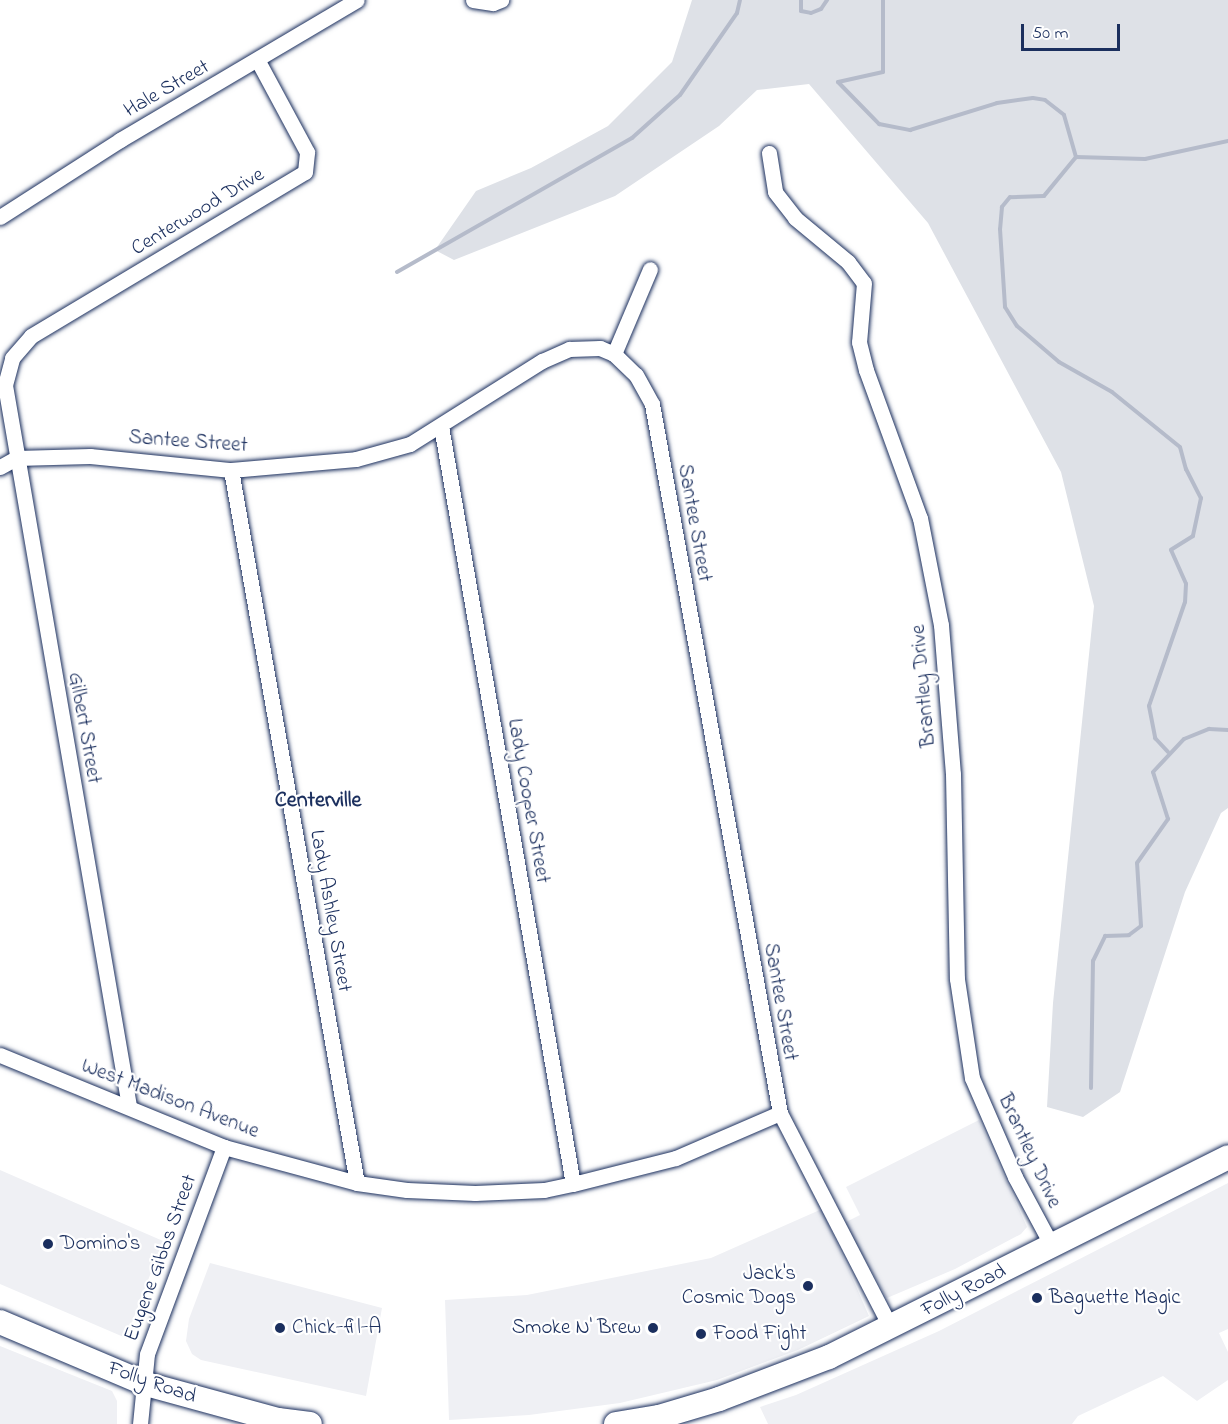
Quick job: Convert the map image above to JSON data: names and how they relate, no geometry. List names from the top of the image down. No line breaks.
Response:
{"streets":{"main road":["Folly Road"],"street":["Hale Street","Centerwood Drive","Santee Street","Brantley Drive","Gilbert Street","Lady Cooper Street","Lady Ashley Street","West Madison Avenue","Eugene Gibbs Street"]},"crossings":[["Hale Street","Centerwood Drive"],["Centerwood Drive","Gilbert Street"],["Santee Street","Gilbert Street"],["Santee Street","Lady Cooper Street"],["Santee Street","Lady Ashley Street"],["Santee Street","West Madison Avenue"],["Santee Street","Folly Road"],["Brantley Drive","Folly Road"],["Gilbert Street","West Madison Avenue"],["Lady Cooper Street","West Madison Avenue"],["Lady Ashley Street","West Madison Avenue"],["West Madison Avenue","Eugene Gibbs Street"],["Eugene Gibbs Street","Folly Road"]],"districts":["Centerville"],"places":["Domino's","Jack's Cosmic Dogs","Baguette Magic","Chick-fil-A","Smoke N' Brew","Food Fight"],"scale_bar":"50 m"}
